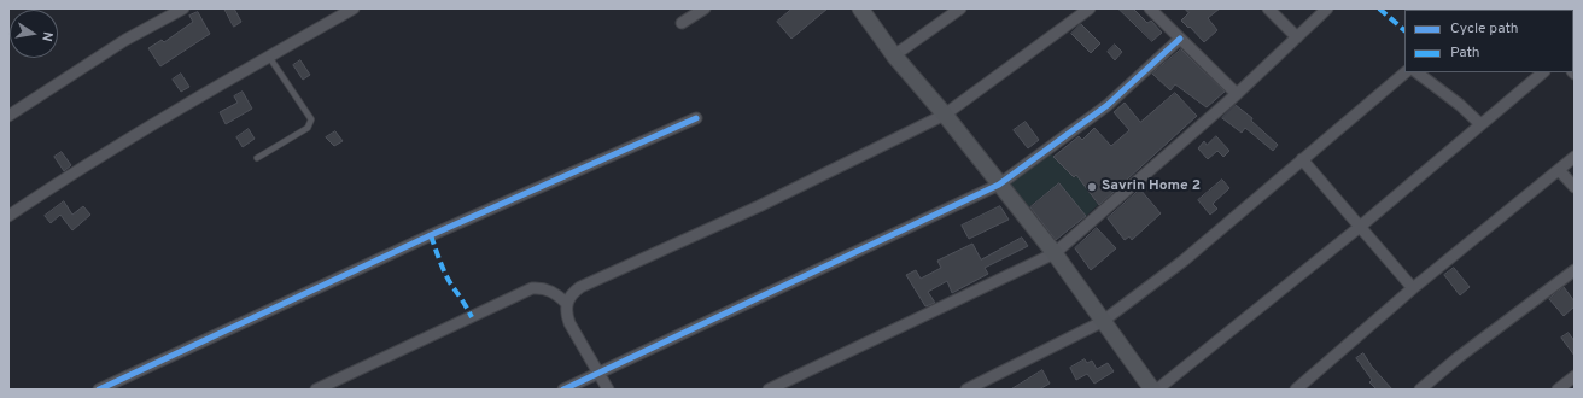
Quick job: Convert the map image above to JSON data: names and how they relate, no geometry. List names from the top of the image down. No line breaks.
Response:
{"places":["Savrin Home 2"],"legend":["Cycle path","Path"],"north":"right"}
